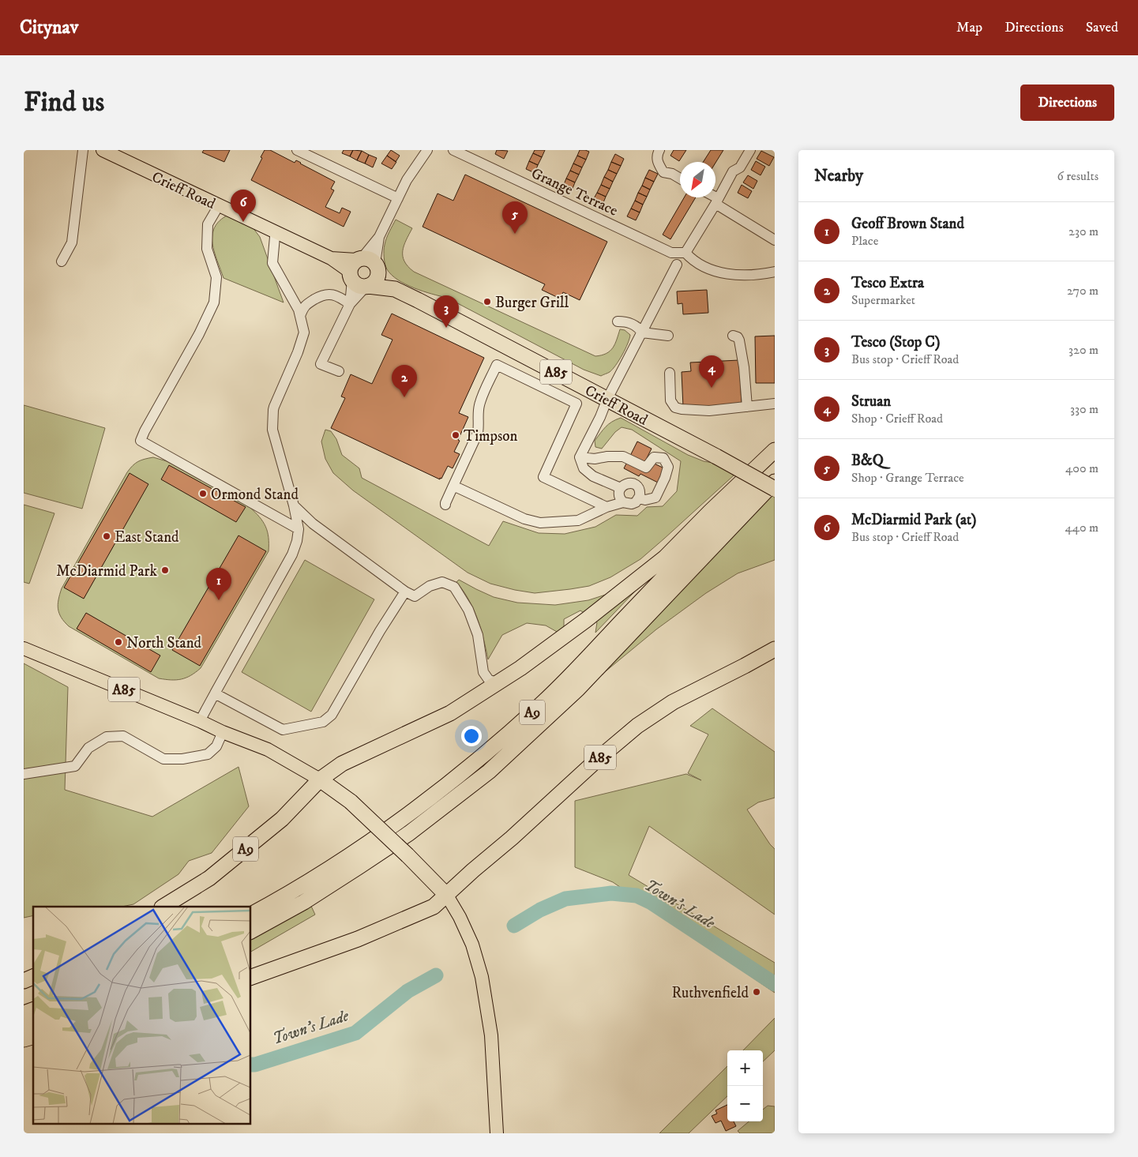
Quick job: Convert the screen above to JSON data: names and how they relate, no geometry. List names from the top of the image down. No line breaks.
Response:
{"streets":{"highway":["Crieff Road","A85","A9"],"street":["Grange Terrace"]},"crossings":[["A85","A9"]],"water":["Town's Lade"],"places":["Burger Grill","Timpson","Ormond Stand","East Stand","McDiarmid Park","North Stand","Ruthvenfield"],"north":"bottom left","page":{"header":"Citynav","nav":["Map","Directions","Saved"],"buttons":"Directions","title":"Find us","heading":["Nearby","6 results"],"pins":["6","5","3","4","2","1"],"list":[{"mark":"1","name":"Geoff Brown Stand","note":"Place","value":"230 m"},{"mark":"2","name":"Tesco Extra","note":"Supermarket","value":"270 m"},{"mark":"3","name":"Tesco (Stop C)","note":"Bus stop · Crieff Road","value":"320 m"},{"mark":"4","name":"Struan","note":"Shop · Crieff Road","value":"330 m"},{"mark":"5","name":"B&Q","note":"Shop · Grange Terrace","value":"400 m"},{"mark":"6","name":"McDiarmid Park (at)","note":"Bus stop · Crieff Road","value":"440 m"}],"map_buttons":["+","−"]}}
